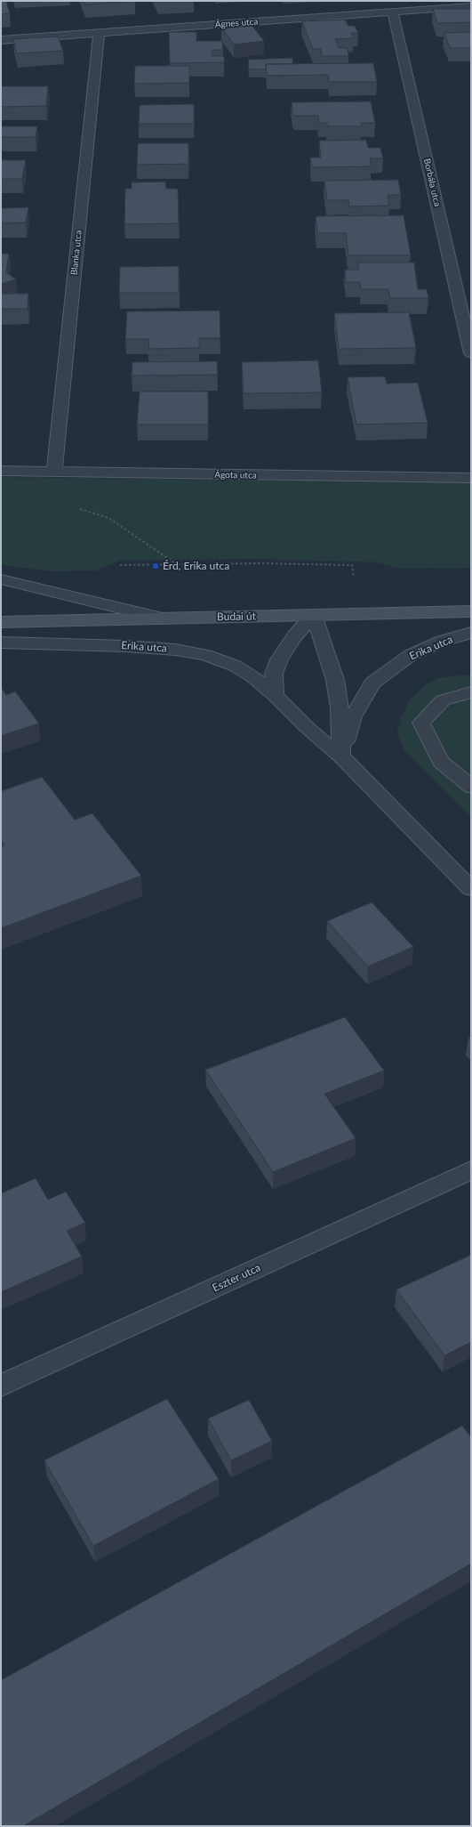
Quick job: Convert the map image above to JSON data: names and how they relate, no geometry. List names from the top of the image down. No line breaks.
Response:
{"streets":{"main road":["Budai út"],"street":["Ágnes utca","Borbála utca","Blanka utca","Ágota utca","Erika utca","Eszter utca"]},"crossings":[["Ágnes utca","Borbála utca"],["Ágnes utca","Blanka utca"],["Blanka utca","Ágota utca"]],"places":["Érd, Erika utca"]}
